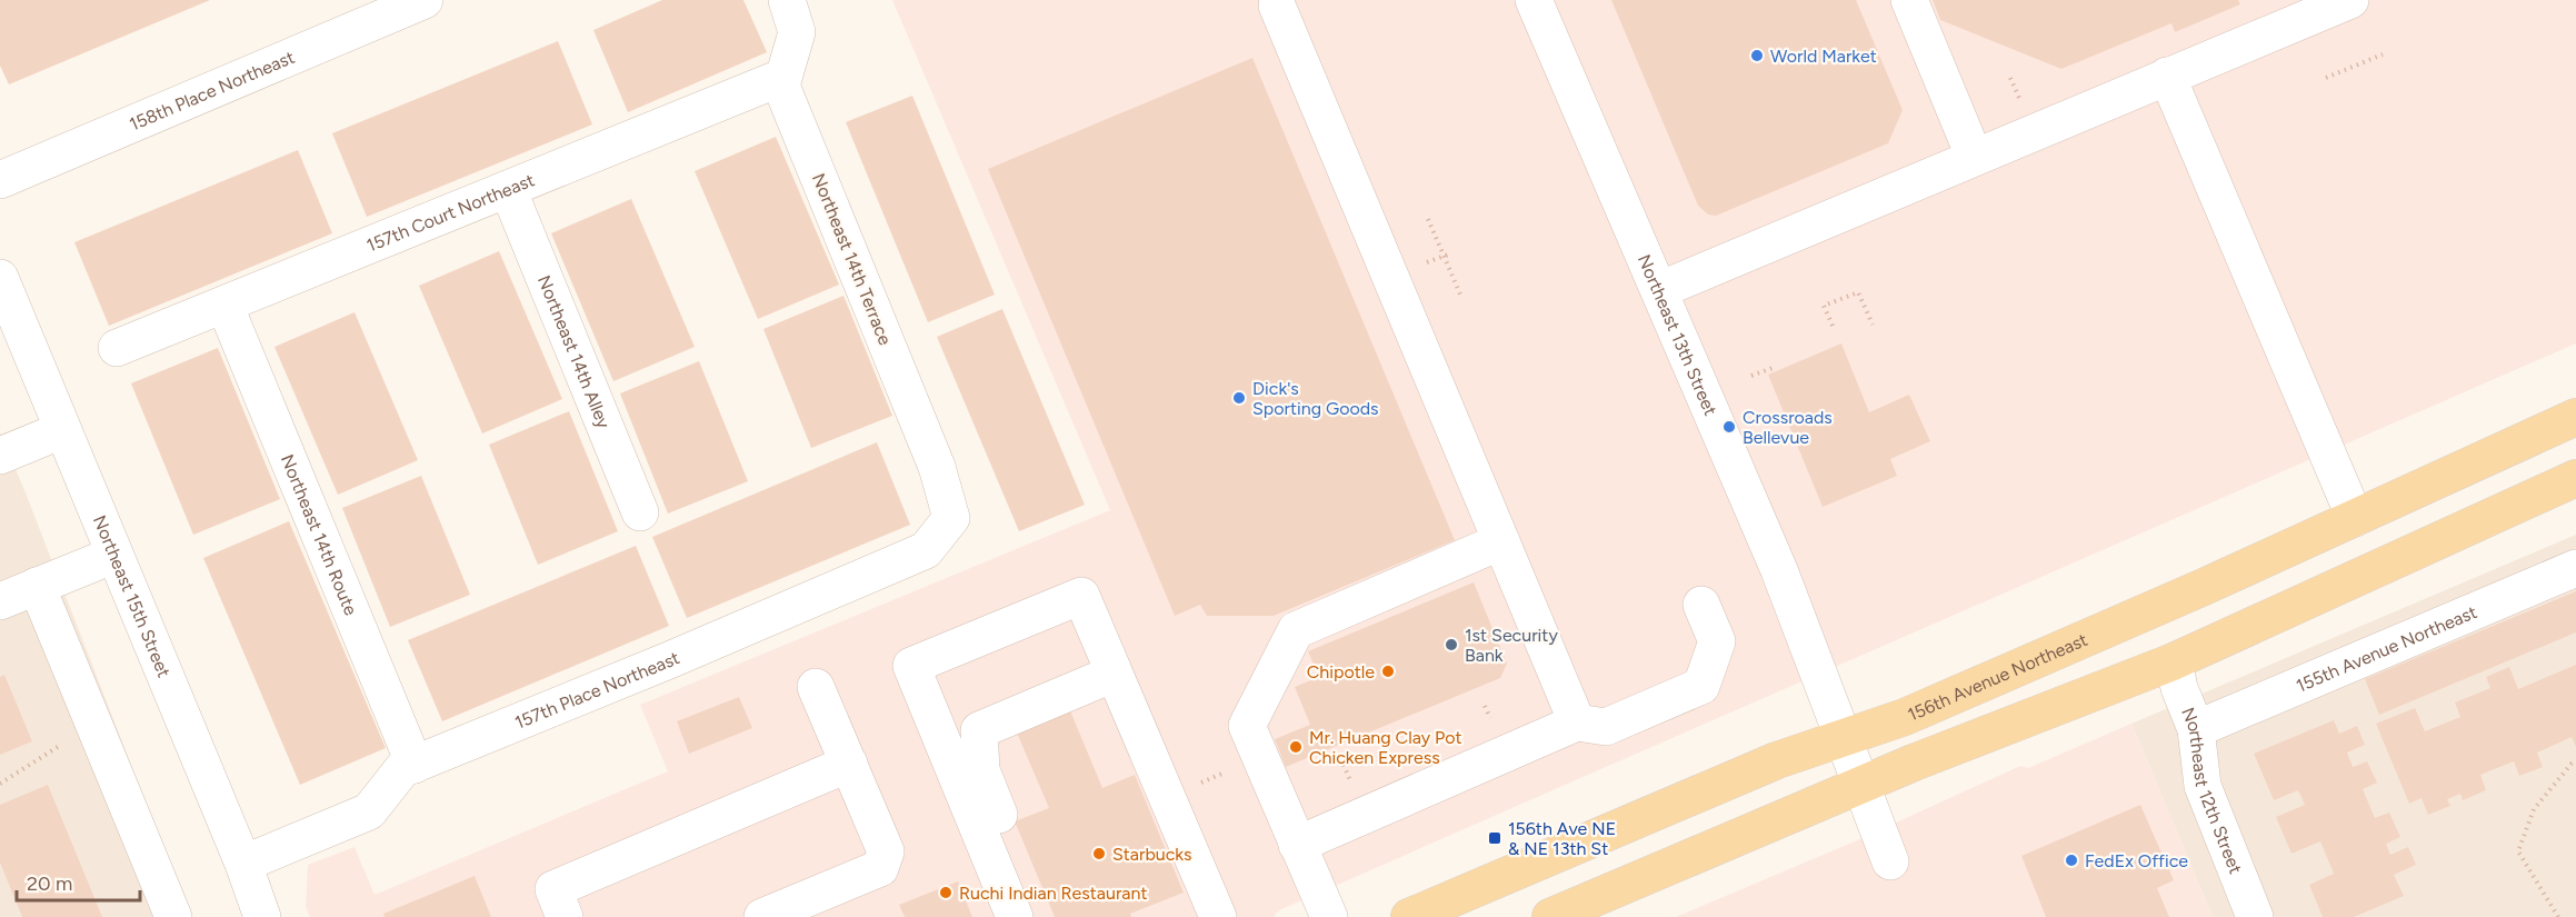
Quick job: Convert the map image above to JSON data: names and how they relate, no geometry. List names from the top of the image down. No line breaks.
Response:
{"streets":{"main road":["156th Avenue Northeast"],"street":["158th Place Northeast","157th Court Northeast","Northeast 14th Terrace","Northeast 13th Street","Northeast 14th Alley","Northeast 14th Route","Northeast 15th Street","155th Avenue Northeast","157th Place Northeast","Northeast 12th Street"]},"crossings":[["157th Court Northeast","Northeast 14th Terrace"],["157th Court Northeast","Northeast 14th Alley"],["157th Court Northeast","Northeast 14th Route"],["Northeast 14th Terrace","157th Place Northeast"],["Northeast 13th Street","156th Avenue Northeast"],["Northeast 14th Route","157th Place Northeast"],["Northeast 15th Street","157th Place Northeast"],["155th Avenue Northeast","Northeast 12th Street"]],"places":{"other":["World Market","Dick's Sporting Goods","Crossroads Bellevue","1st Security Bank","Chipotle","Mr. Huang Clay Pot Chicken Express","Starbucks","FedEx Office","Ruchi Indian Restaurant"],"transit":["156th Ave NE & NE 13th St"]},"scale_bar":"20 m"}
